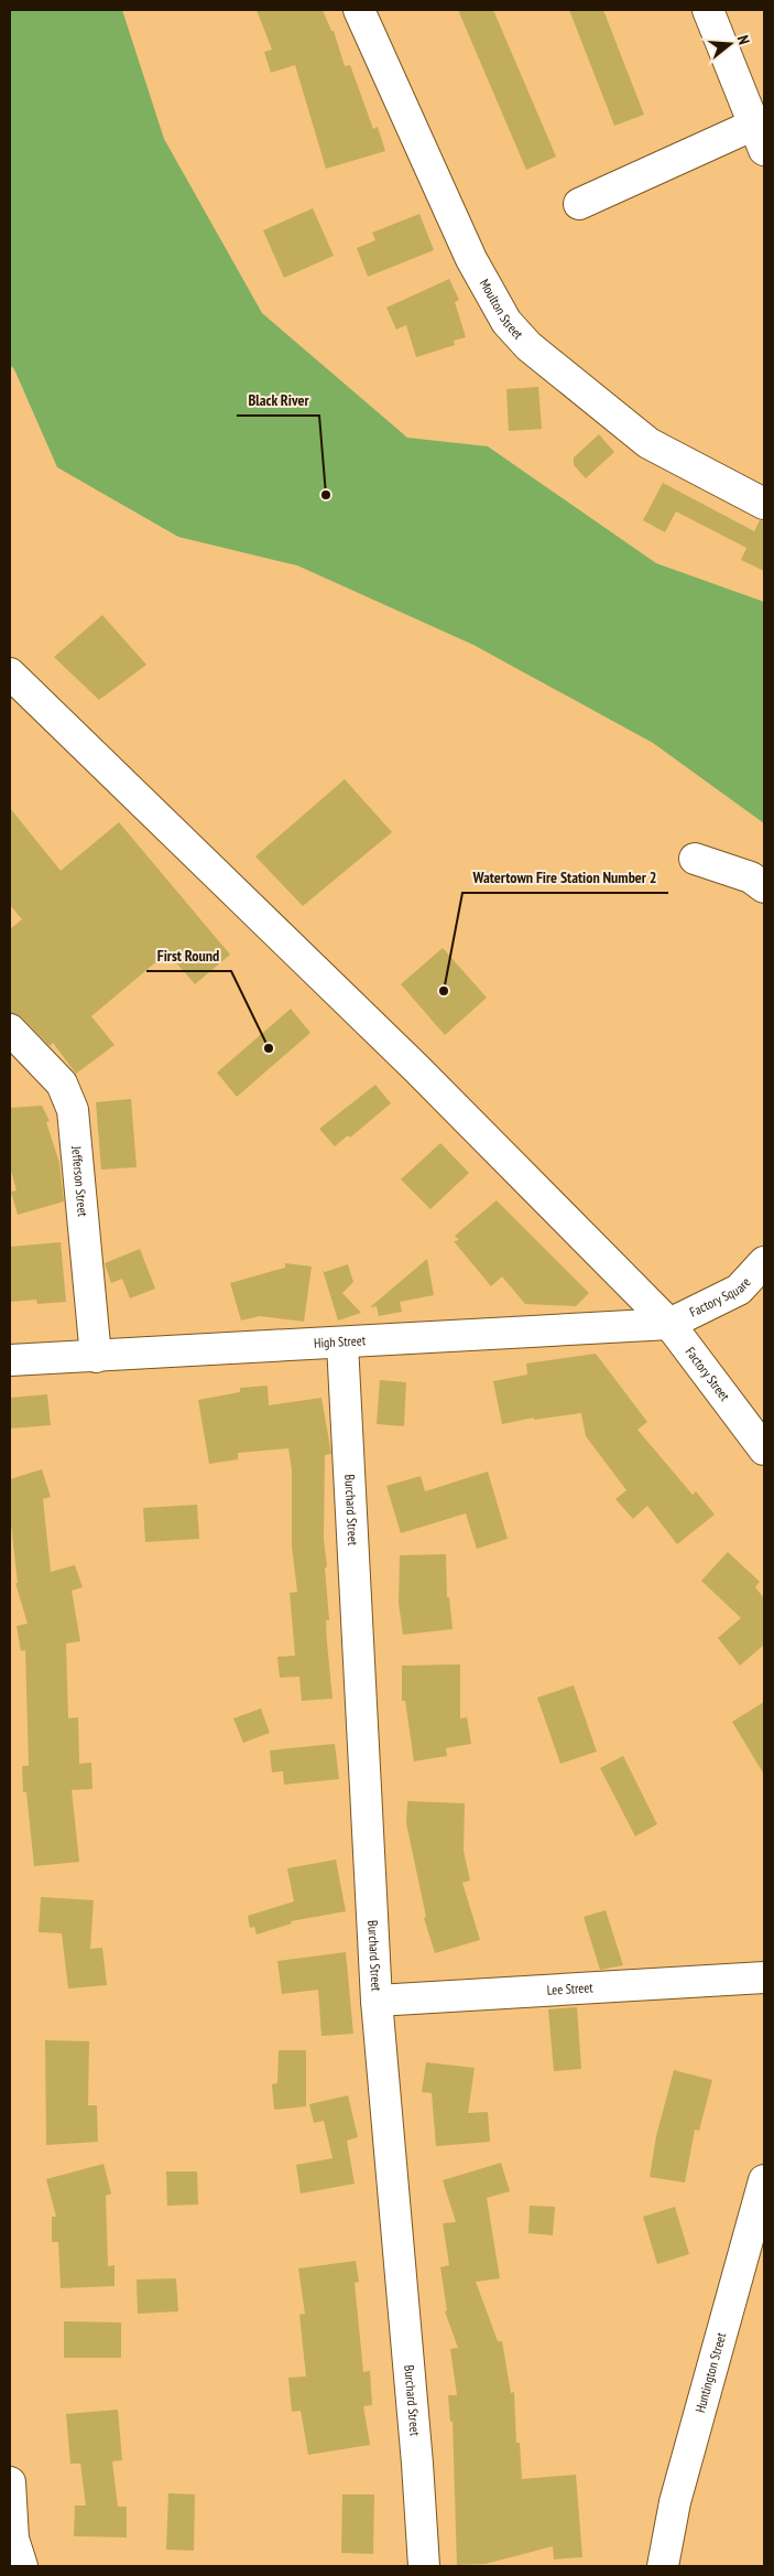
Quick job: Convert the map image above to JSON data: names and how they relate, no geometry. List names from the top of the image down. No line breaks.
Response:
{"streets":{"street":["Moulton Street","Jefferson Street","Factory Square","High Street","Factory Street","Burchard Street","Lee Street","Huntington Street"]},"crossings":[["Jefferson Street","High Street"],["Factory Square","High Street"],["Factory Square","Factory Street"],["High Street","Factory Street"],["High Street","Burchard Street"],["Burchard Street","Lee Street"]],"places":["Black River","Watertown Fire Station Number 2","First Round"],"north":"right"}
